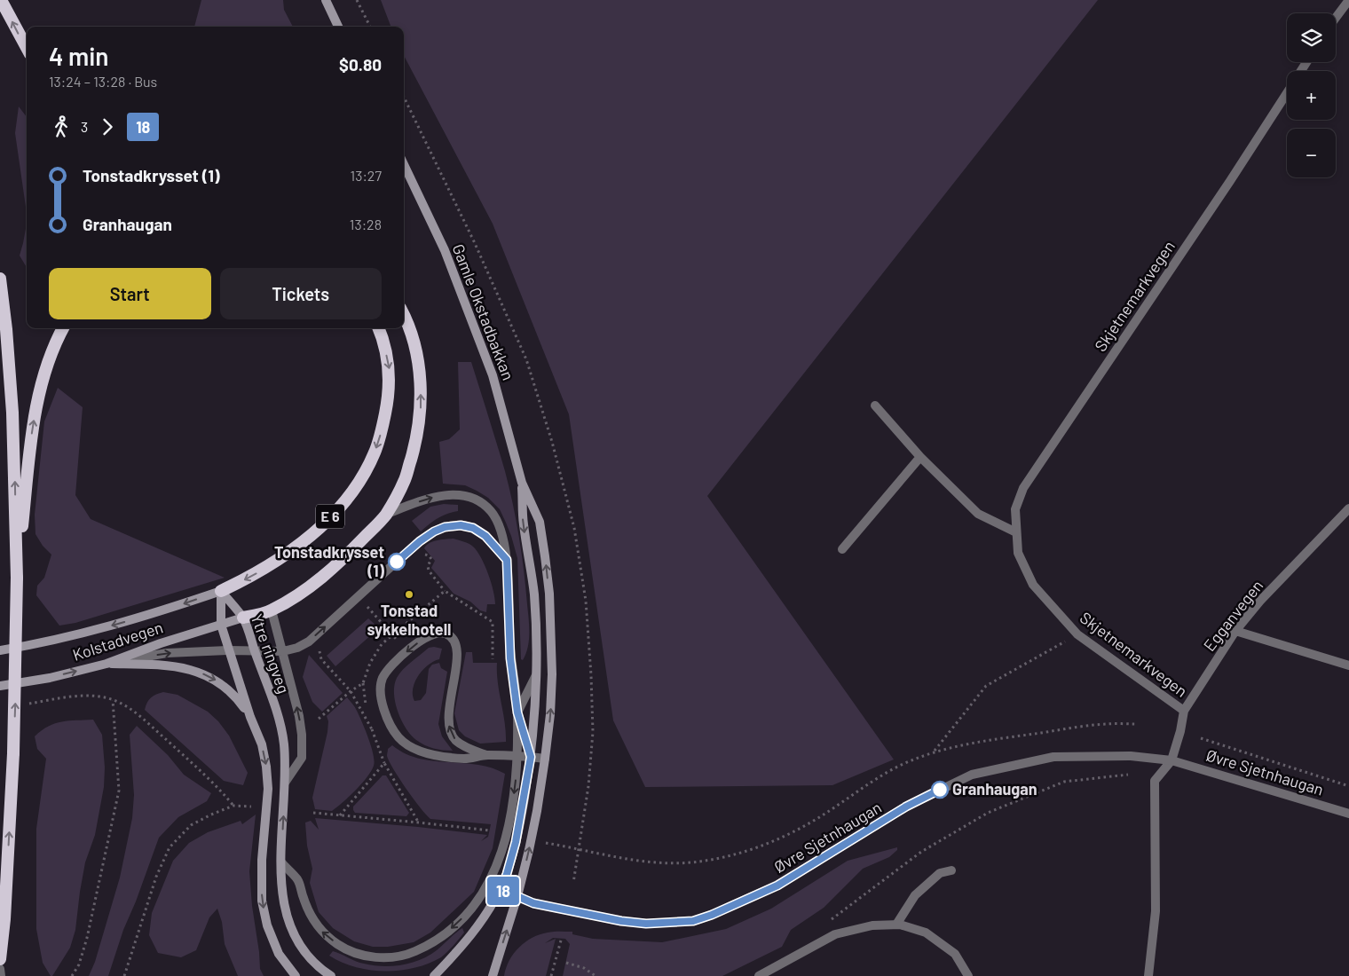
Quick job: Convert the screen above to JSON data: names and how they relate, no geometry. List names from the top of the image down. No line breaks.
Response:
{"streets":{"highway":["E 6"],"main road":["Gamle Okstadbakkan","Kolstadvegen","Ytre ringveg"],"street":["Skjetnemarkvegen","Egganvegen","Øvre Sjetnhaugan"]},"crossings":[["Skjetnemarkvegen","Egganvegen"],["Gamle Okstadbakkan","Øvre Sjetnhaugan"],["E 6","Kolstadvegen"],["E 6","Ytre ringveg"],["Egganvegen","Øvre Sjetnhaugan"],["Kolstadvegen","Ytre ringveg"]],"places":["Tonstadkrysset (1)","Tonstad sykkelhotell","Granhaugan"],"lines":["bus line 18"],"page":{"on_map":"18","map_buttons":["+","−"],"heading":["4 min","13:24 – 13:28 · Bus","$0.80"],"legs":["3","18"],"list":[{"name":"Tonstadkrysset (1)","value":"13:27"},{"name":"Granhaugan","value":"13:28"}],"buttons":["Start","Tickets"]}}
